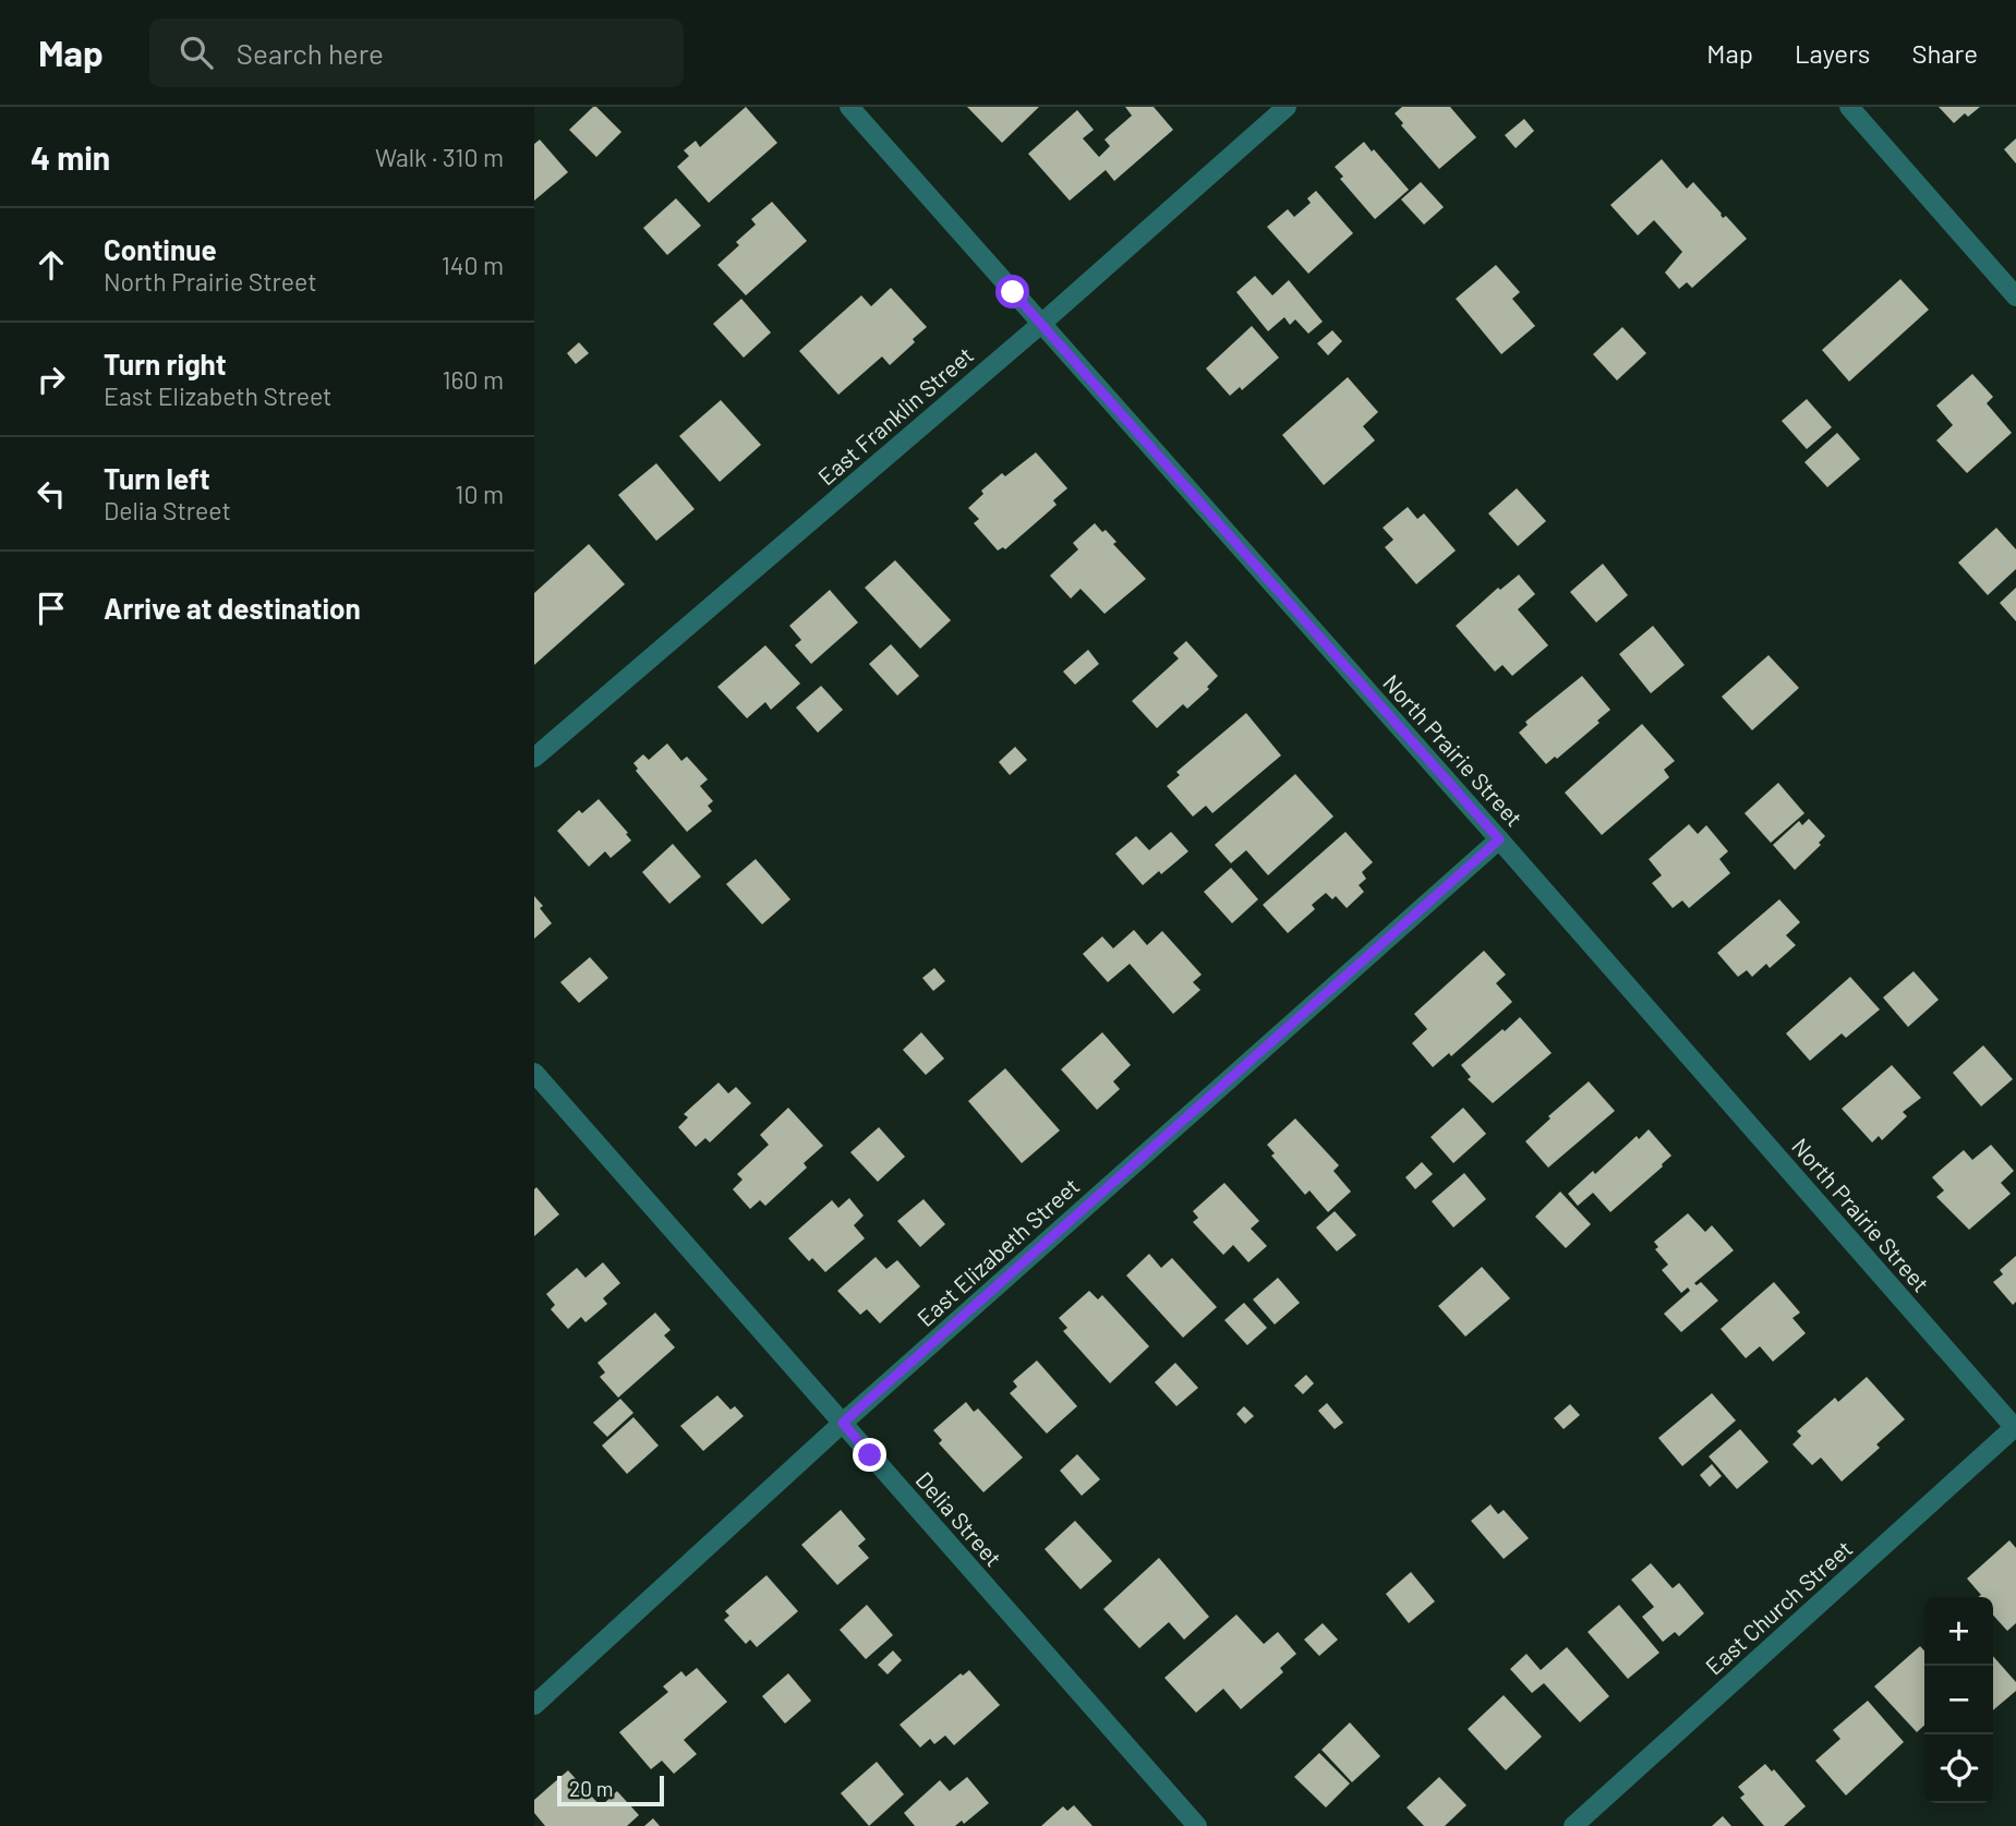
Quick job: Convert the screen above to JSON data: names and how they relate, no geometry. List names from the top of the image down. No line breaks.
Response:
{"streets":{"street":["East Franklin Street","North Prairie Street","East Elizabeth Street","Delia Street","East Church Street"]},"crossings":[["East Franklin Street","North Prairie Street"],["North Prairie Street","East Elizabeth Street"],["North Prairie Street","East Church Street"],["East Elizabeth Street","Delia Street"]],"scale_bar":"20 m","page":{"header":"Map","search":"Search here","nav":["Map","Layers","Share"],"heading":["4 min","Walk · 310 m"],"list":[["Continue","North Prairie Street","140 m"],["Turn right","East Elizabeth Street","160 m"],["Turn left","Delia Street","10 m"],"Arrive at destination"],"map_buttons":["+","−"],"scale":"20 m"}}
